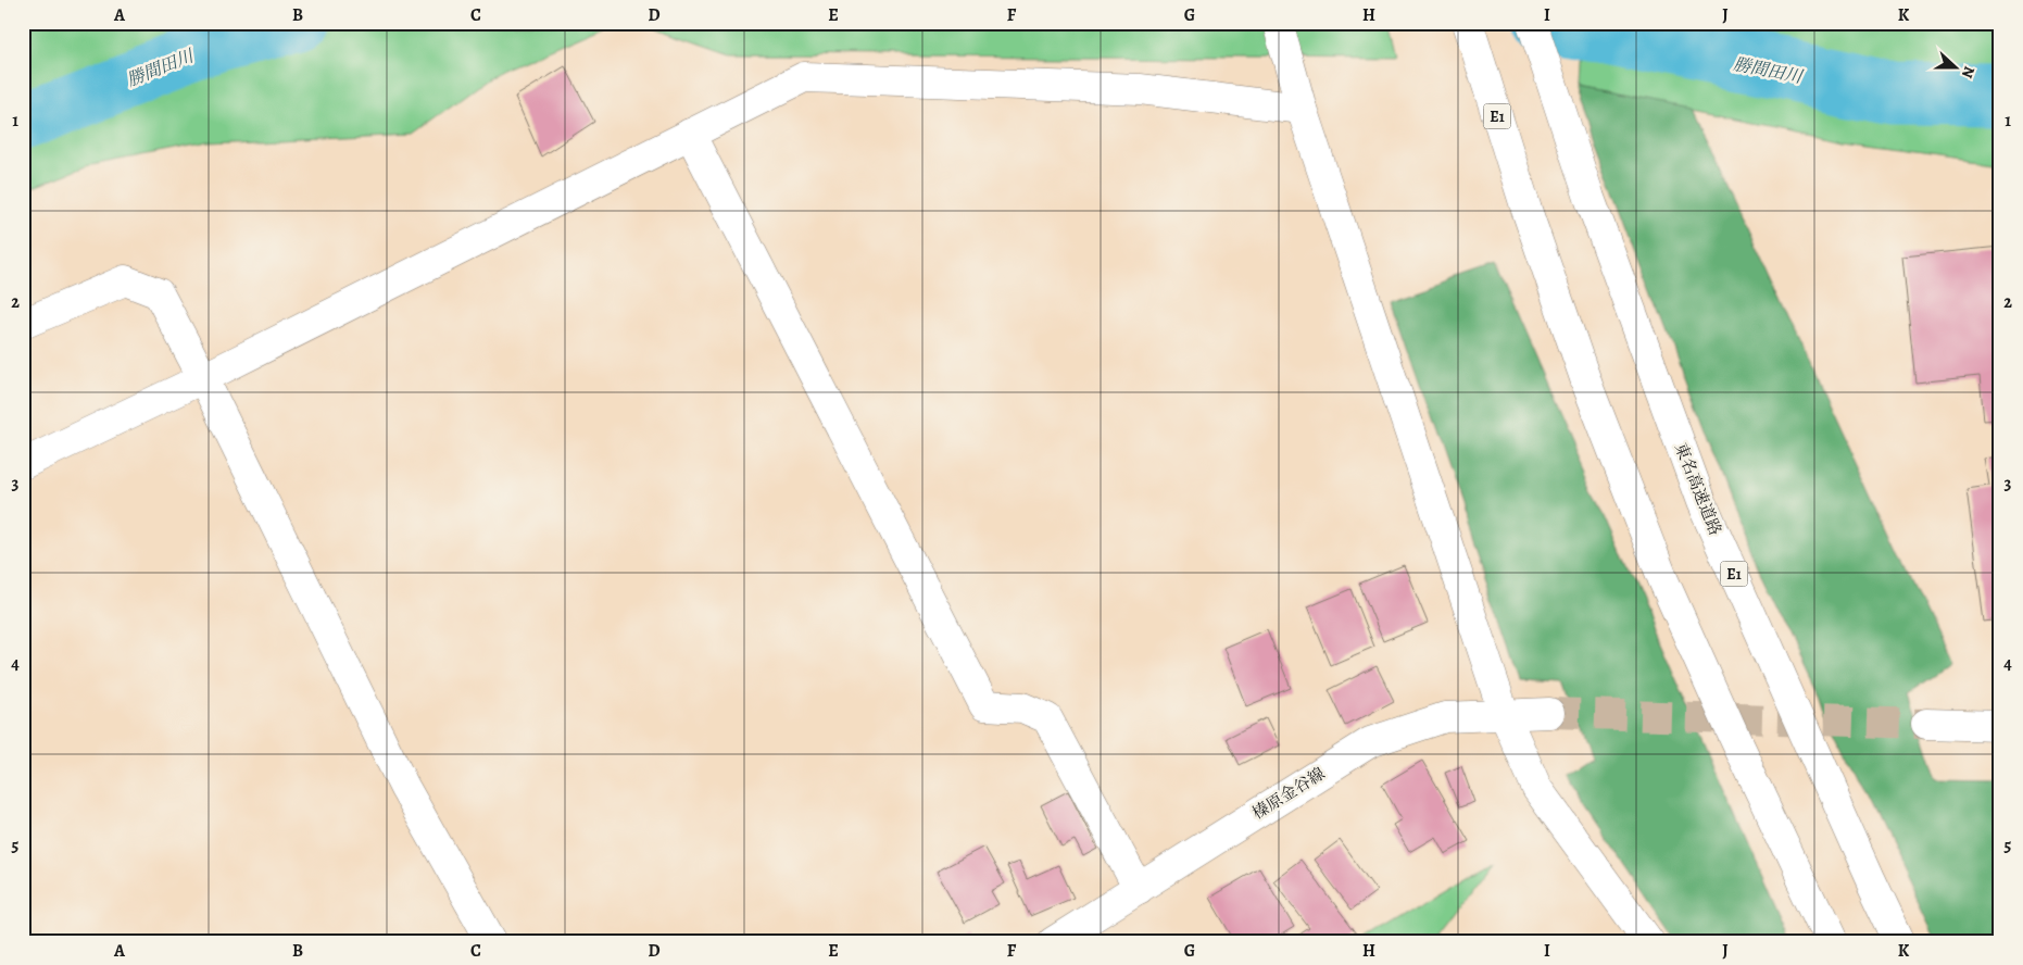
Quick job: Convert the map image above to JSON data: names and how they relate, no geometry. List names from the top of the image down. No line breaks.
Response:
{"streets":{"main road":["E1","東名高速道路","榛原金谷線"]},"water":["勝間田川"],"north":"right","grid":{"columns":["A","B","C","D","E","F","G","H","I","J","K"],"rows":["1","2","3","4","5"]}}
